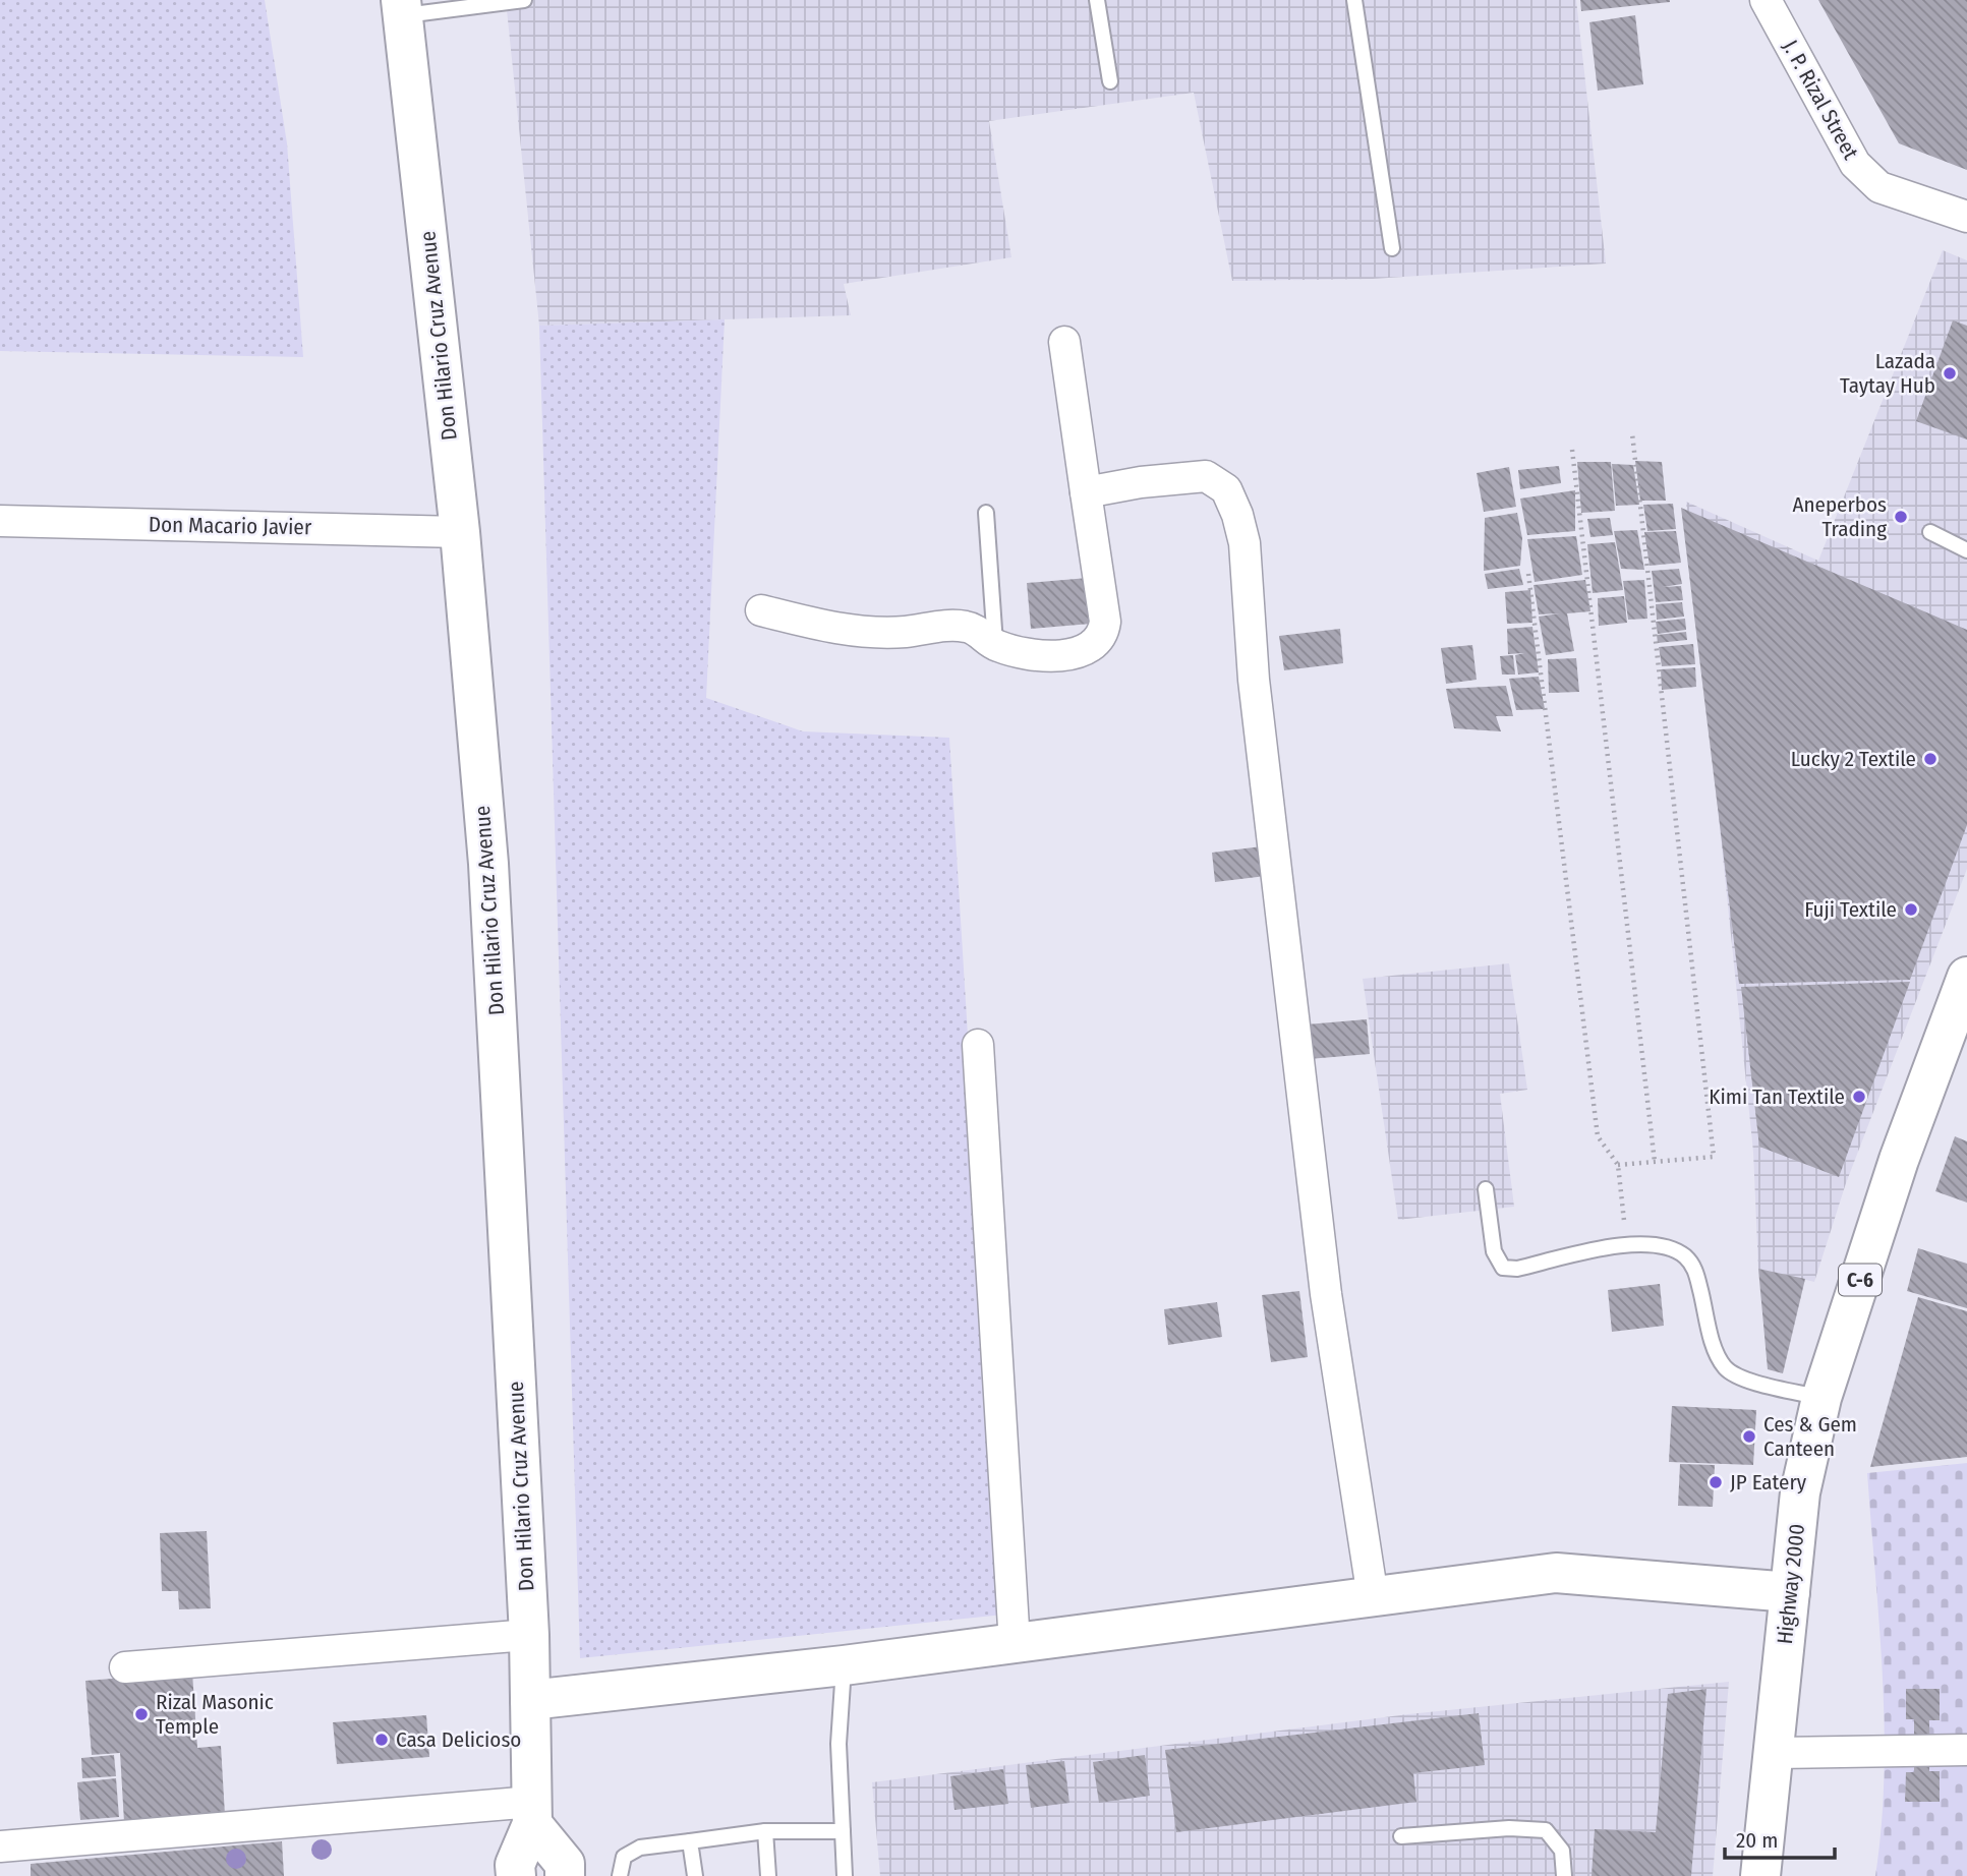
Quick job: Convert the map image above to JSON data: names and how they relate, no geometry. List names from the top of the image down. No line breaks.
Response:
{"streets":{"street":["J. P. Rizal Street","Don Hilario Cruz Avenue","Don Macario Javier","C-6","Highway 2000"]},"crossings":[["Don Hilario Cruz Avenue","Don Macario Javier"]],"places":["Lazada Taytay Hub","Aneperbos Trading","Lucky 2 Textile","Fuji Textile","Kimi Tan Textile","Ces & Gem Canteen","JP Eatery","Rizal Masonic Temple","Casa Delicioso"],"scale_bar":"20 m"}
